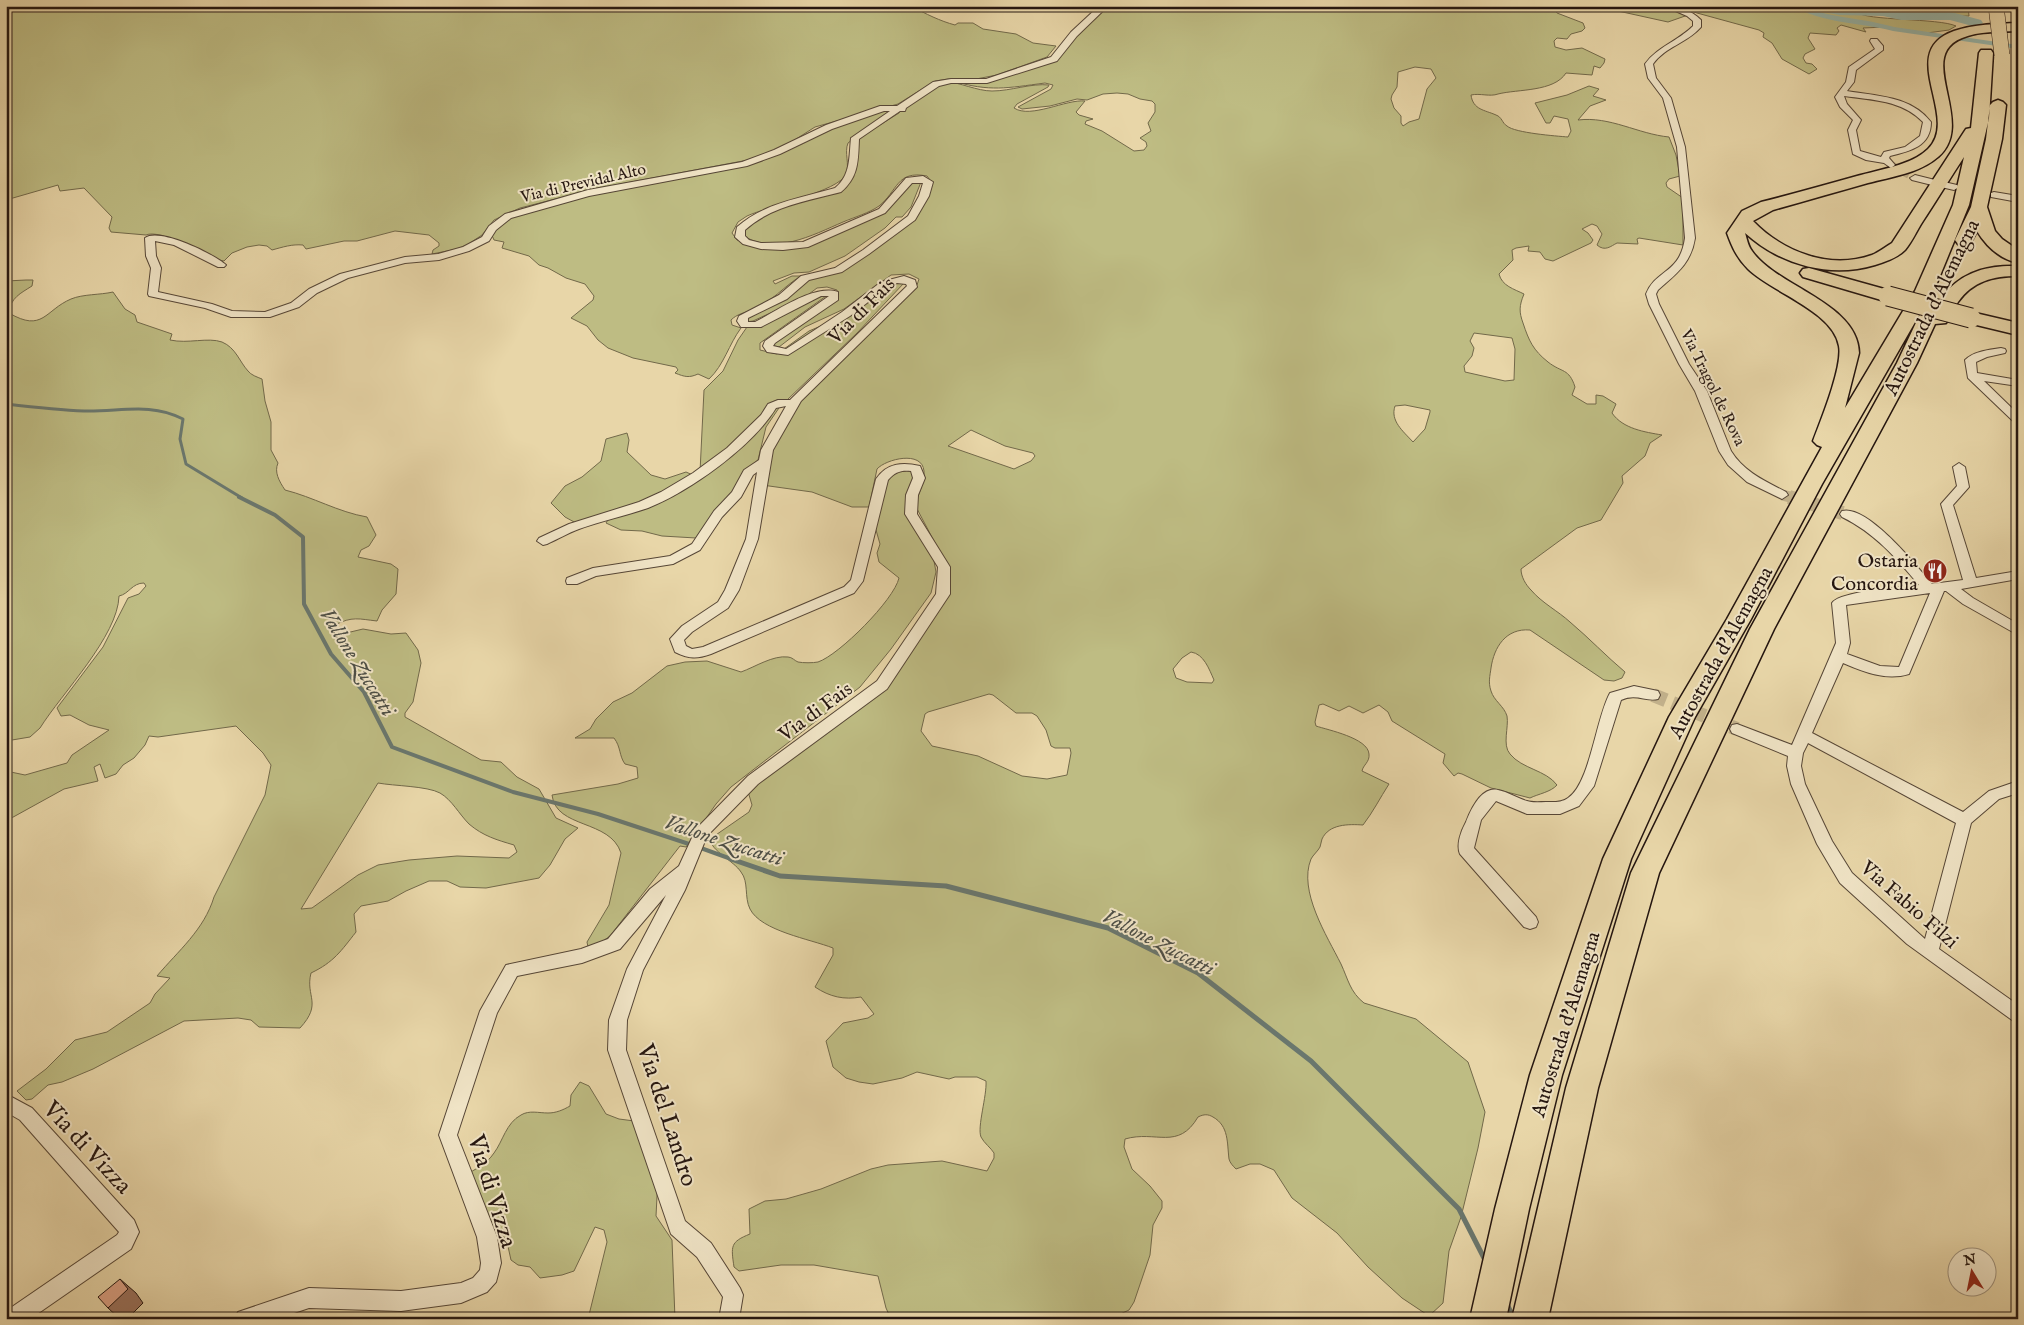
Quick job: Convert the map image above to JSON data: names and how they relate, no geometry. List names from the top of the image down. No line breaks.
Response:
{"streets":{"highway":["Autostrada d'Alemagna"],"street":["Via di Previdal Alto","Via di Fais","Via Tragol de Rova","Via Fabio Filzi","Via del Landro","Via di Vizza"]},"crossings":[["Via di Previdal Alto","Via di Fais"],["Via di Fais","Via del Landro"],["Via di Fais","Via di Vizza"],["Via del Landro","Via di Vizza"]],"water":["Vallone Zuccatti"],"places":{"restaurant":["Ostaria Concordia"]},"north":"top"}
